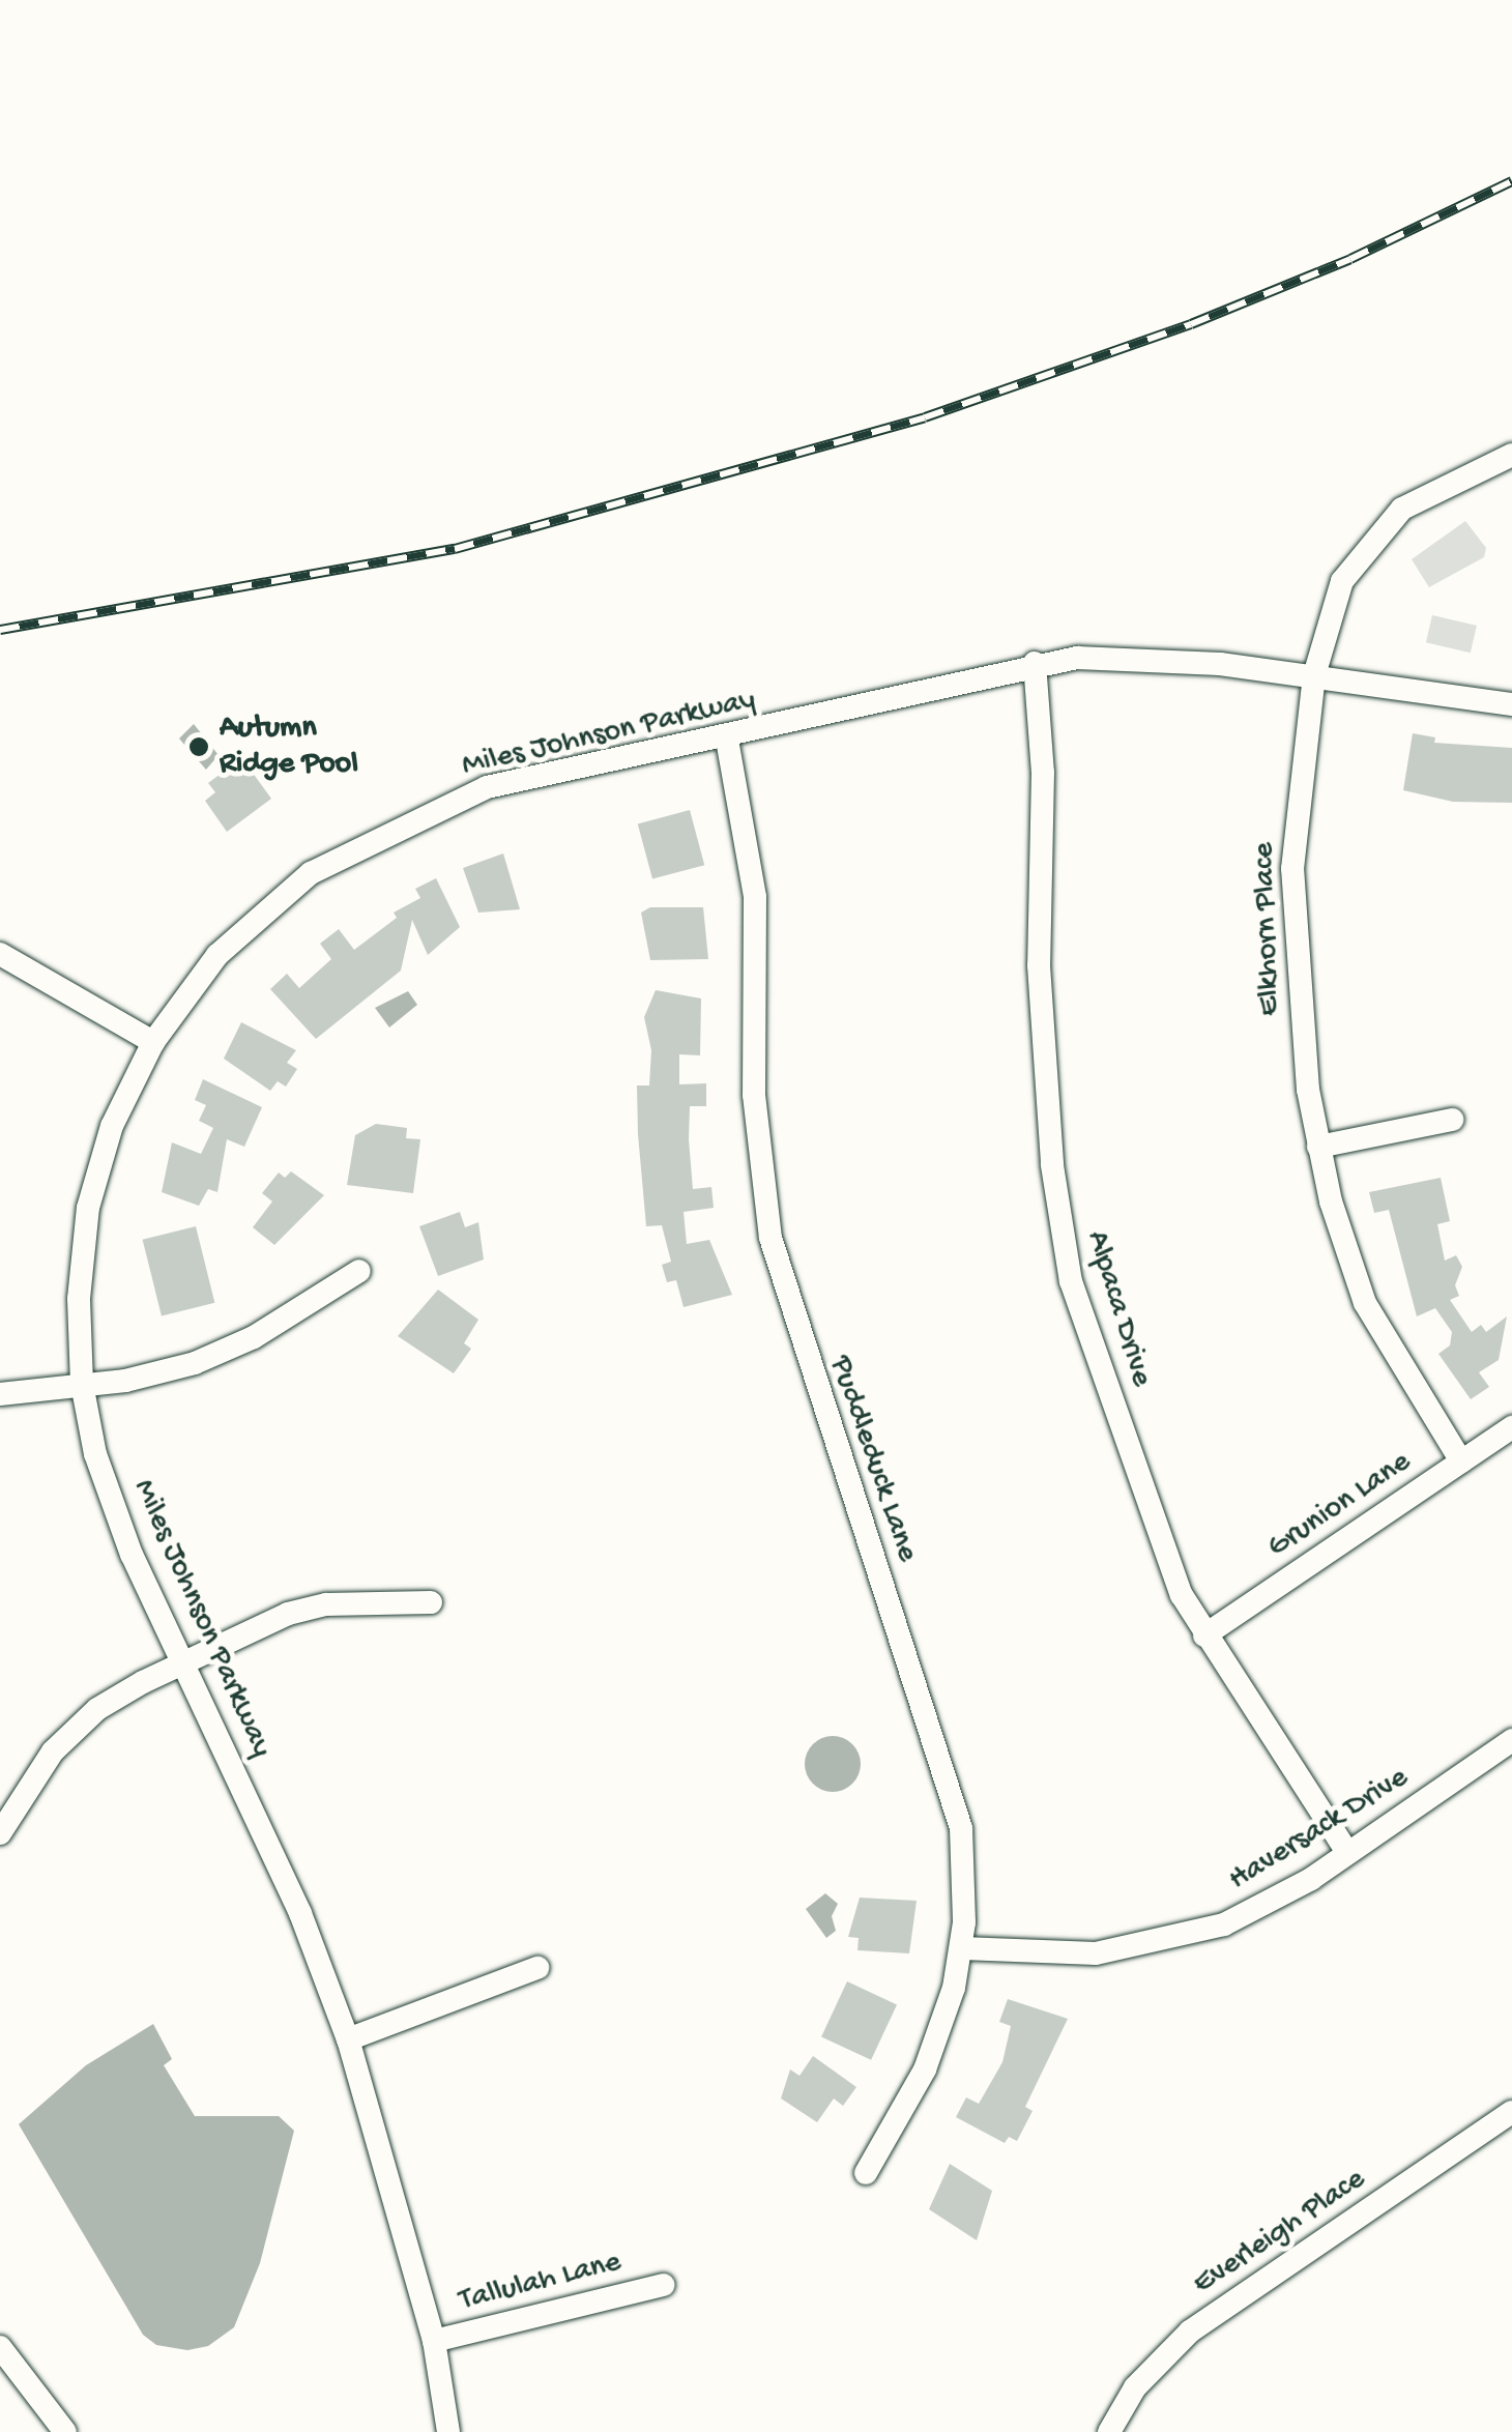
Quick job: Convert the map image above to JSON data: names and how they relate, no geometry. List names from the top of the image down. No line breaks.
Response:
{"streets":{"street":["Miles Johnson Parkway","Elkhorn Place","Alpaca Drive","Puddleduck Lane","Grunion Lane","Haversack Drive","Everleigh Place","Tallulah Lane"]},"crossings":[["Miles Johnson Parkway","Elkhorn Place"],["Miles Johnson Parkway","Alpaca Drive"],["Miles Johnson Parkway","Puddleduck Lane"],["Miles Johnson Parkway","Tallulah Lane"],["Elkhorn Place","Grunion Lane"],["Alpaca Drive","Grunion Lane"],["Alpaca Drive","Haversack Drive"],["Puddleduck Lane","Haversack Drive"]],"places":["Autumn Ridge Pool"]}
